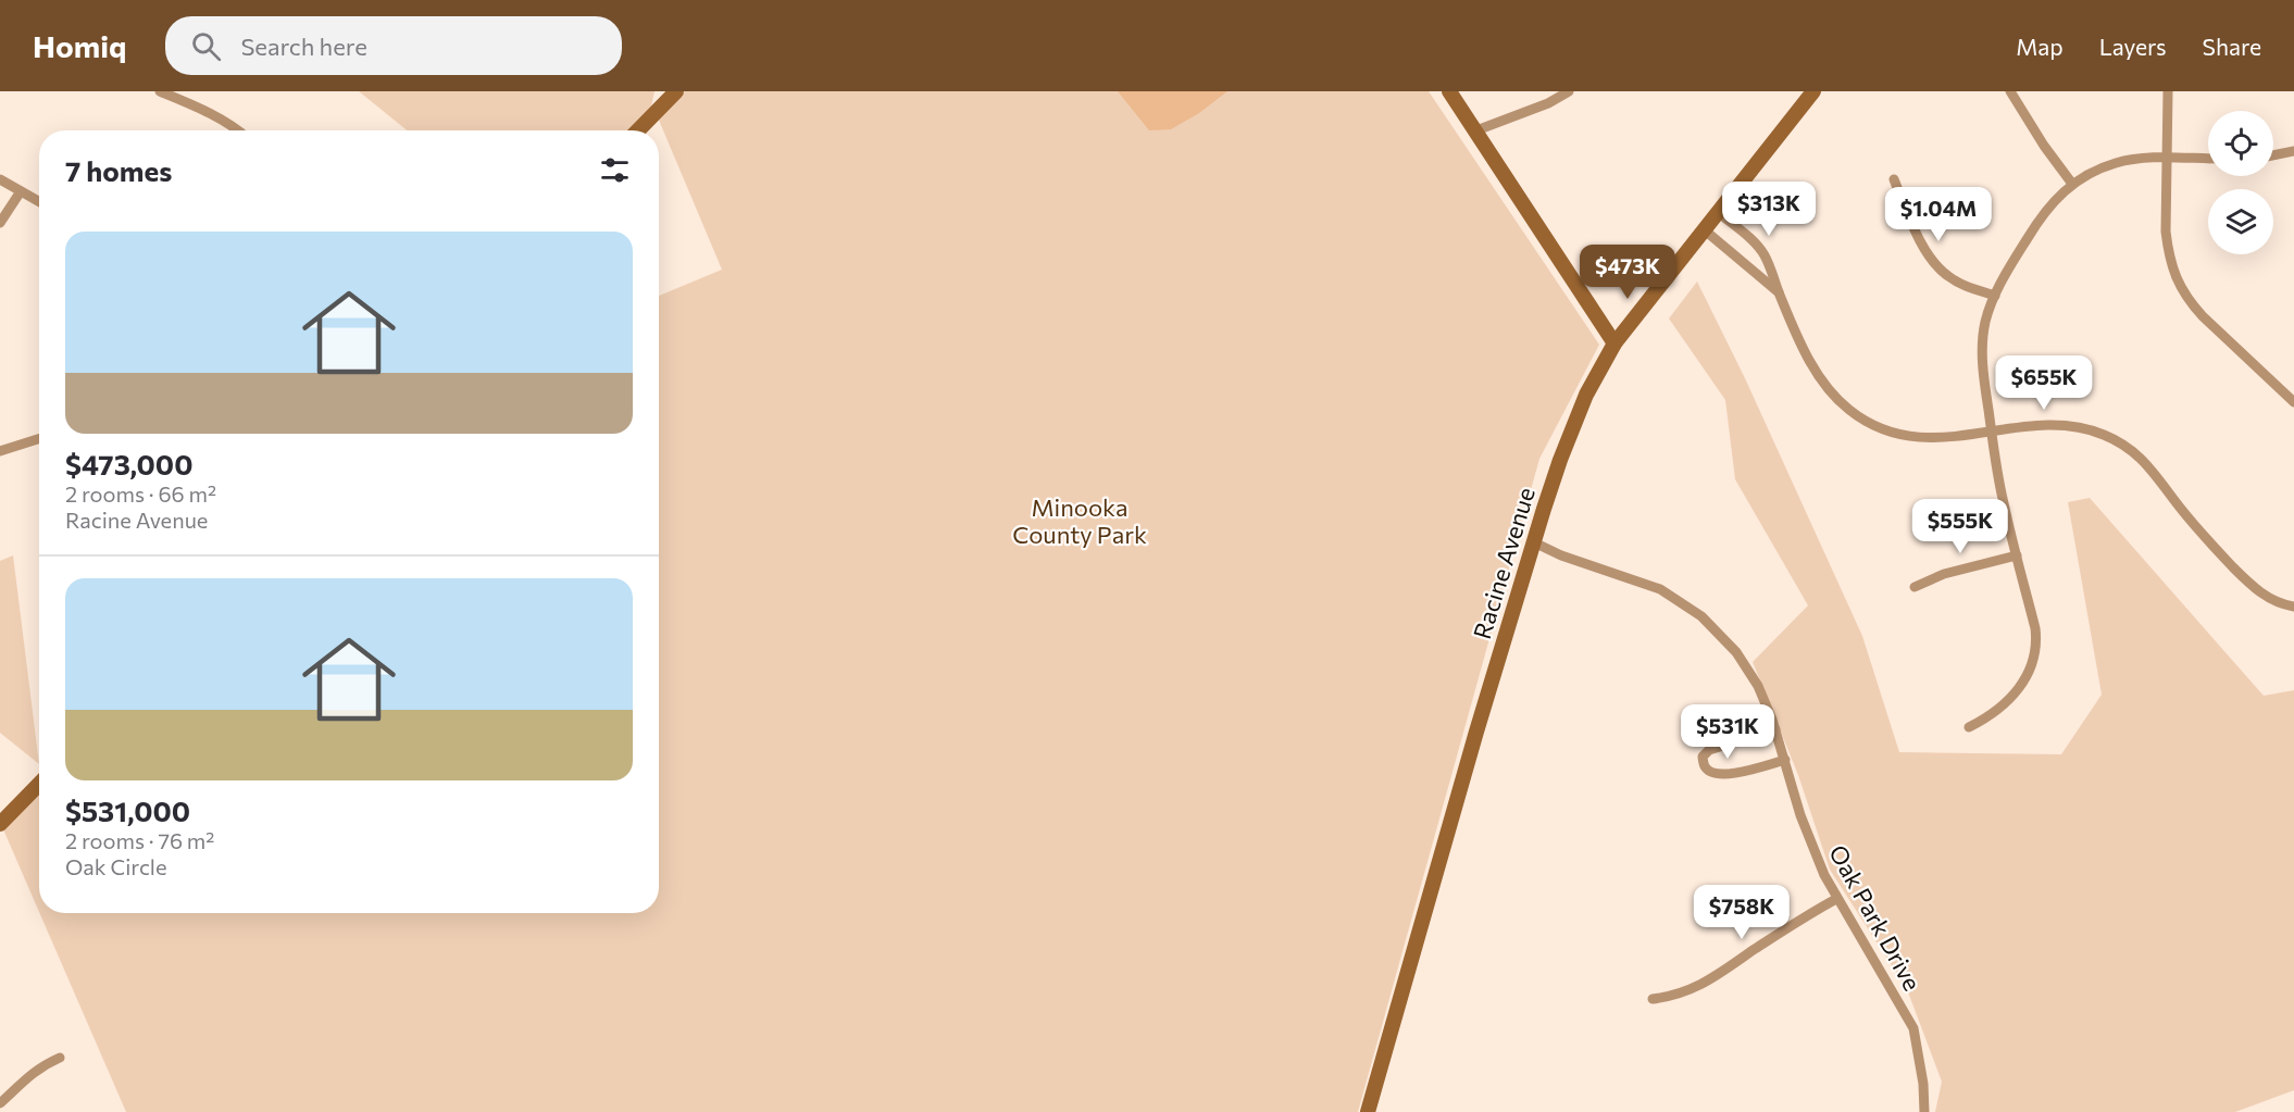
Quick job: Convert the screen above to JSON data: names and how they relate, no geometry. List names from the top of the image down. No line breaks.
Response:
{"streets":{"main road":["Racine Avenue"],"street":["Oak Park Drive"]},"crossings":[["Racine Avenue","Oak Park Drive"]],"parks":["Minooka County Park"],"page":{"header":"Homiq","search":"Search here","nav":["Map","Layers","Share"],"heading":"7 homes","price":["$313K","$1.04M","$473K","$655K","$555K","$531K","$758K"],"list":[{"name":"$473,000","note":"2 rooms · 66 m² · Racine Avenue"},{"name":"$531,000","note":"2 rooms · 76 m² · Oak Circle"}]}}
